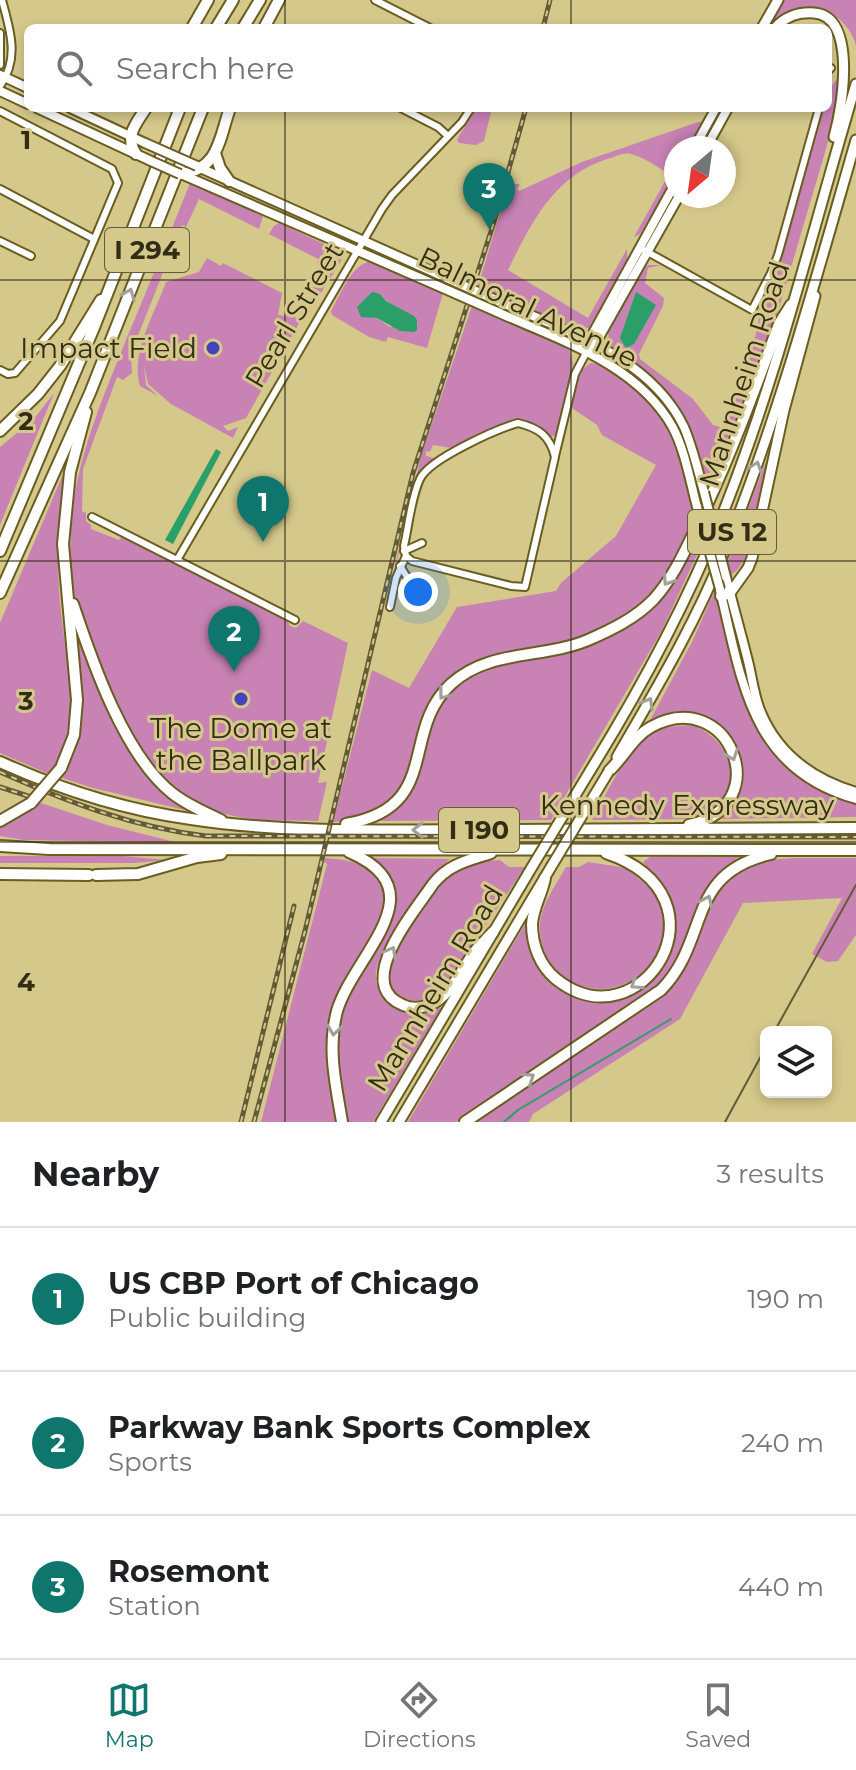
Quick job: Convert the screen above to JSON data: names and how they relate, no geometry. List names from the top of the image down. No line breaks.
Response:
{"streets":{"highway":["I 294","Kennedy Expressway","I 190"],"main road":["Mannheim Road","US 12"],"street":["Balmoral Avenue","Pearl Street"]},"crossings":[["Balmoral Avenue","Pearl Street"]],"places":["Impact Field","The Dome at the Ballpark"],"north":"bottom left","page":{"search":"Search here","pins":["3","1","2"],"heading":["Nearby","3 results"],"list":[{"mark":"1","name":"US CBP Port of Chicago","note":"Public building","value":"190 m"},{"mark":"2","name":"Parkway Bank Sports Complex","note":"Sports","value":"240 m"},{"mark":"3","name":"Rosemont","note":"Station","value":"440 m"}],"nav":["Map","Directions","Saved"]},"grid":{"rows":["1","2","3","4"]}}
